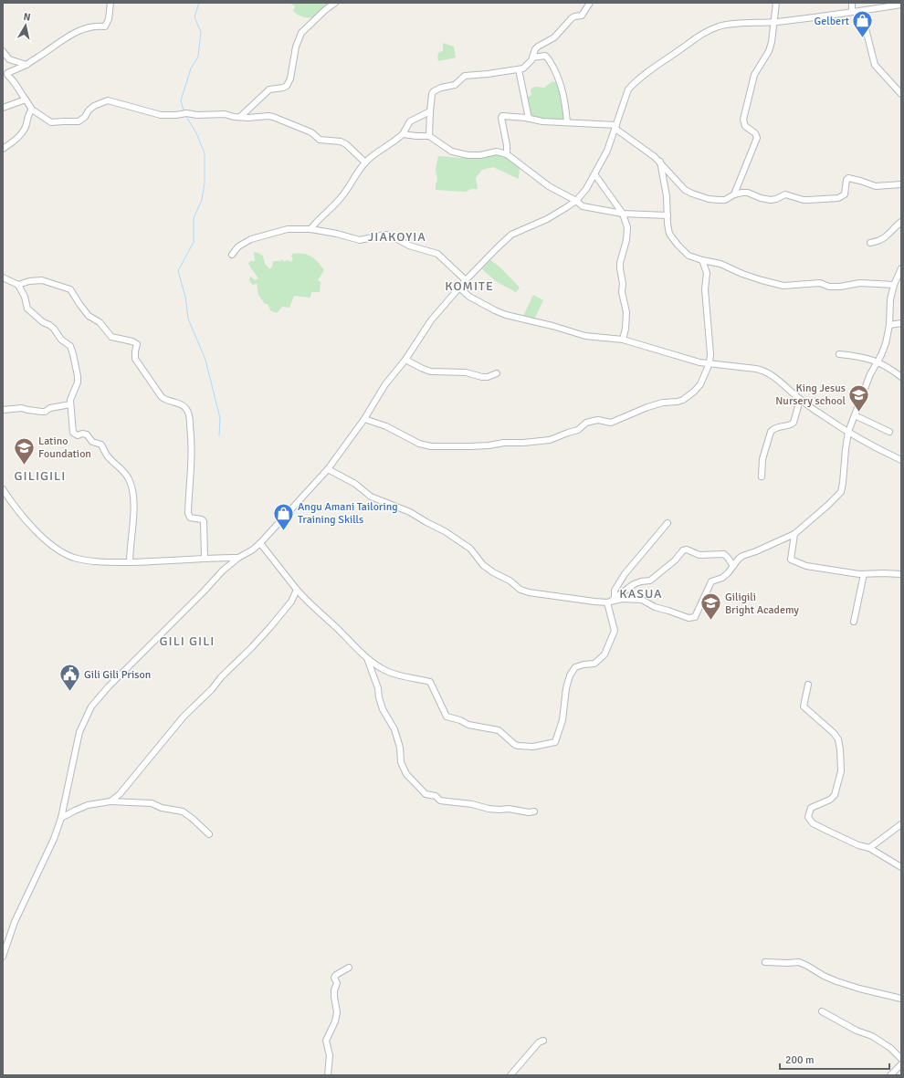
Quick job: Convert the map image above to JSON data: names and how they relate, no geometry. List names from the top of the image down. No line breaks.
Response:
{"districts":["JIAKOYIA","KOMITE","GILIGILI","KASUA","GILI GILI"],"places":{"shop":["Gelbert","Angu Amani Tailoring Training Skills"],"school or university":["King Jesus Nursery school","Latino Foundation","Giligili Bright Academy"],"public building":["Gili Gili Prison"]},"scale_bar":"200 m","north":"top"}
